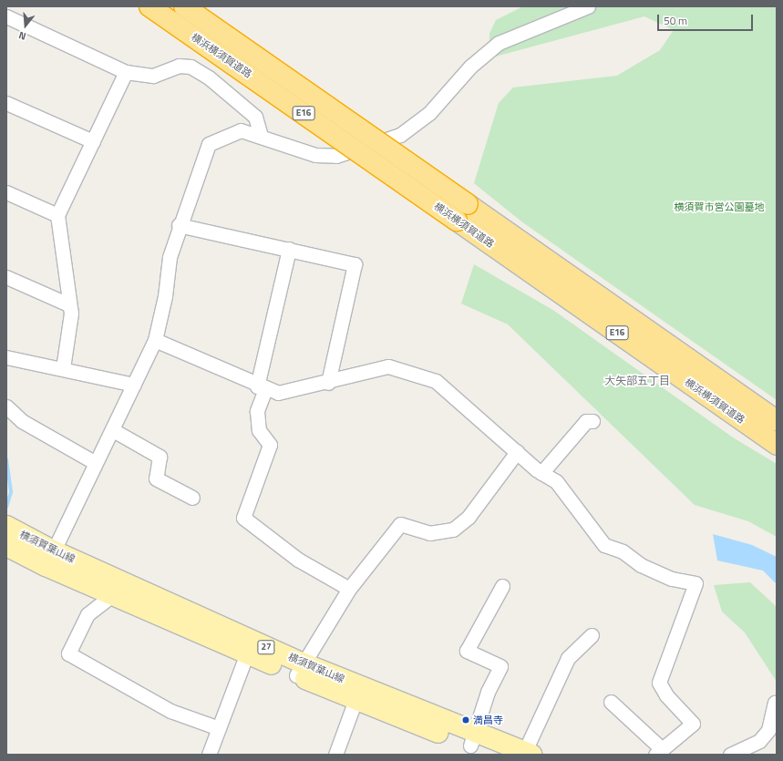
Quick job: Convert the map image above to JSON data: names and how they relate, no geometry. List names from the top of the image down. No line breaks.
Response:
{"streets":{"highway":["横浜横須賀道路","E16"],"main road":["横須賀葉山線","27"]},"districts":["大矢部五丁目"],"parks":["横須賀市営公園墓地"],"places":["満昌寺"],"scale_bar":"50 m","north":"bottom"}
